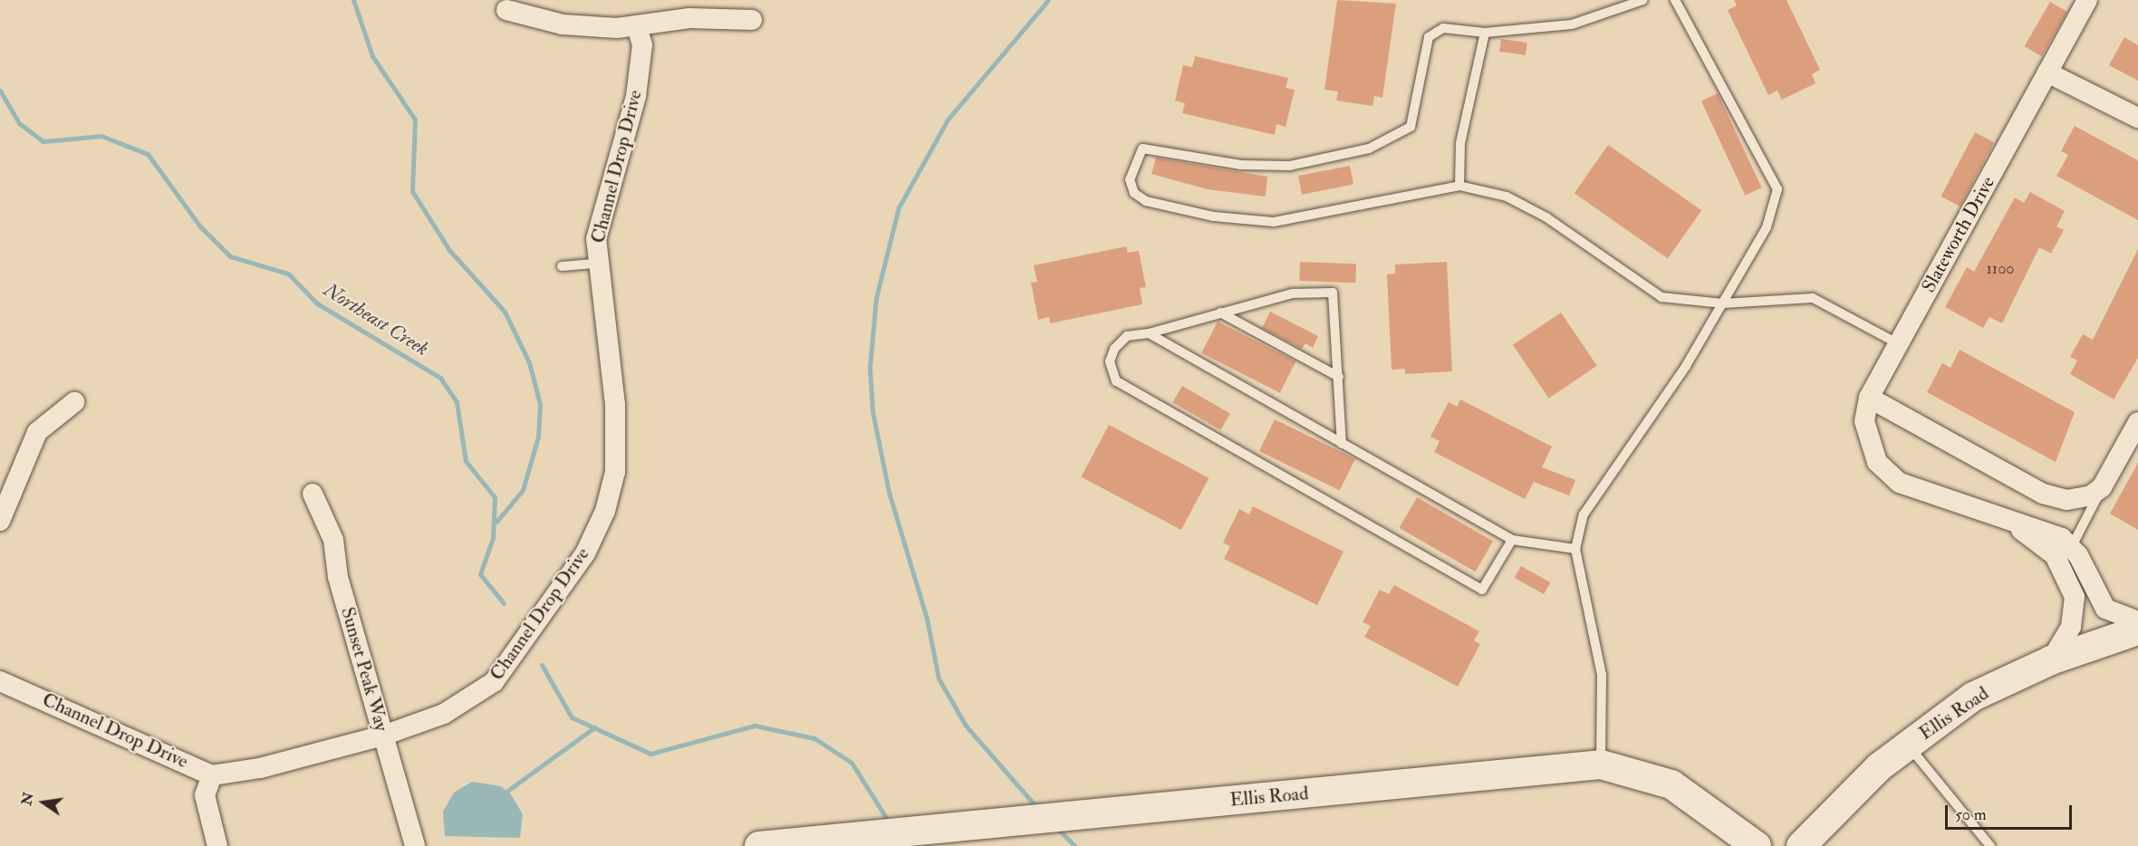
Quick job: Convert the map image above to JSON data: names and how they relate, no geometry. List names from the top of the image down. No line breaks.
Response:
{"streets":{"main road":["Ellis Road"],"street":["Channel Drop Drive","Slateworth Drive","Sunset Peak Way"]},"crossings":[["Channel Drop Drive","Sunset Peak Way"],["Slateworth Drive","Ellis Road"]],"water":["Northeast Creek"],"house_numbers":["1100"],"scale_bar":"50 m","north":"left"}
